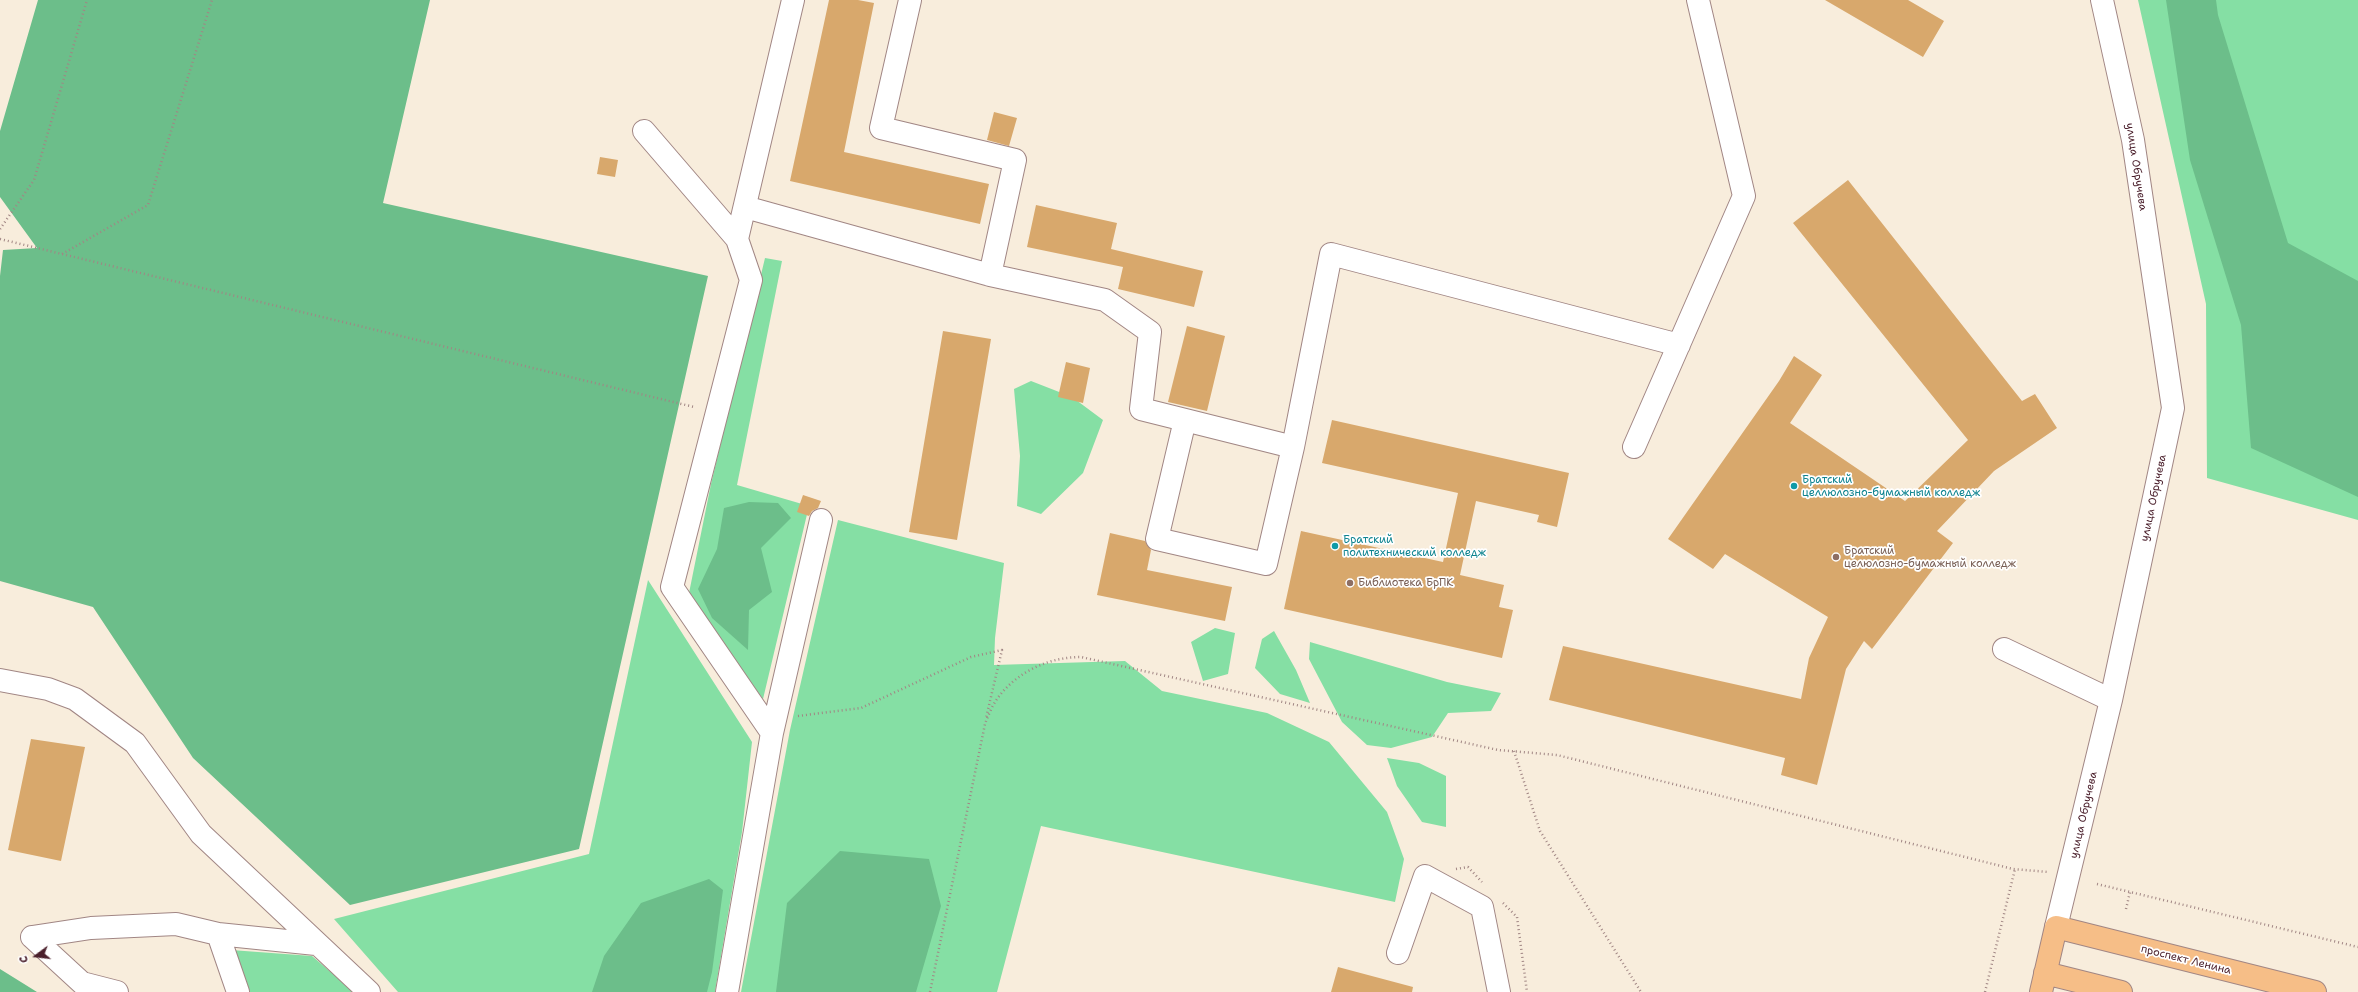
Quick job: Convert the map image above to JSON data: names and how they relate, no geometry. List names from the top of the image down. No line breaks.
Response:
{"streets":{"main road":["улица Обручева","проспект Ленина"]},"crossings":[["улица Обручева","проспект Ленина"]],"places":["Братский целлюлозно-бумажный колледж","Братский политехнический колледж","Братский целюлозно-бумажный колледж","Библиотека БрПК"],"north":"left"}
